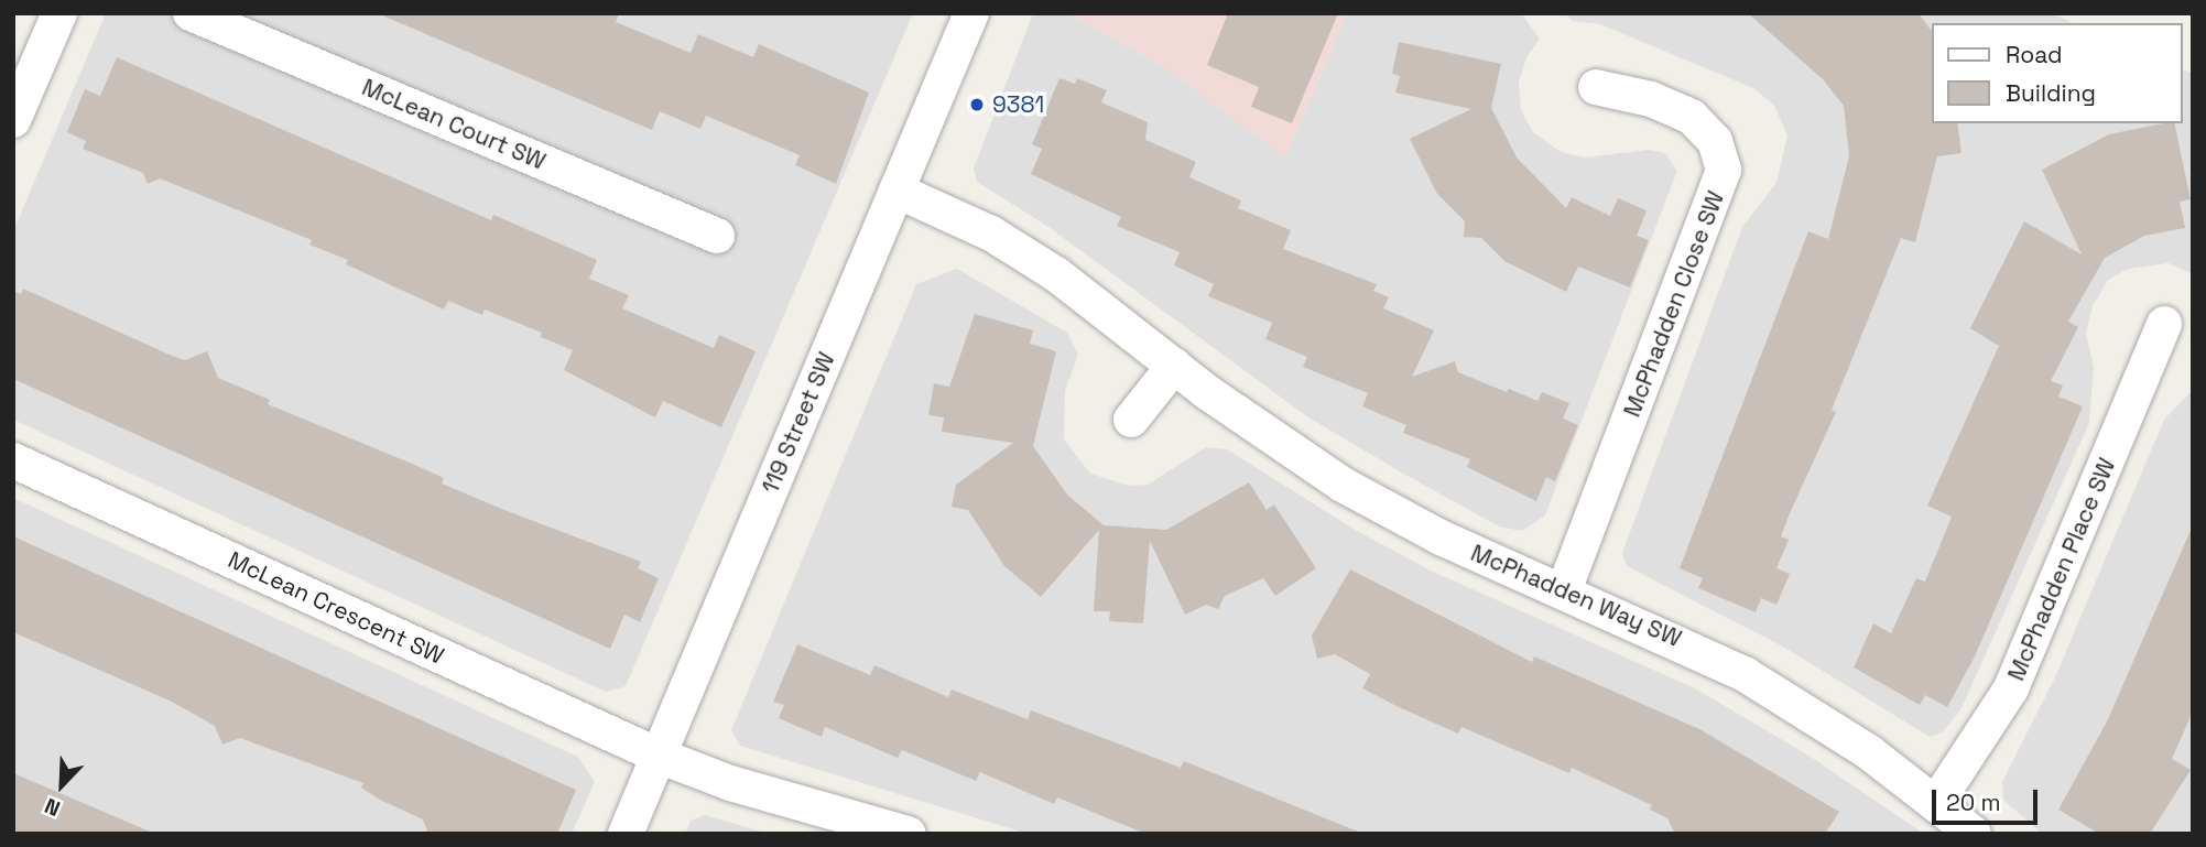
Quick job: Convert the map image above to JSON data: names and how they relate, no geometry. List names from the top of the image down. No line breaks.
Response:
{"streets":{"street":["McLean Court SW","McPhadden Close SW","119 Street SW","McPhadden Place SW","McPhadden Way SW","McLean Crescent SW"]},"crossings":[["McPhadden Close SW","McPhadden Way SW"],["119 Street SW","McPhadden Way SW"],["119 Street SW","McLean Crescent SW"],["McPhadden Place SW","McPhadden Way SW"]],"places":["9381"],"legend":["Road","Building"],"scale_bar":"20 m","north":"bottom left"}
